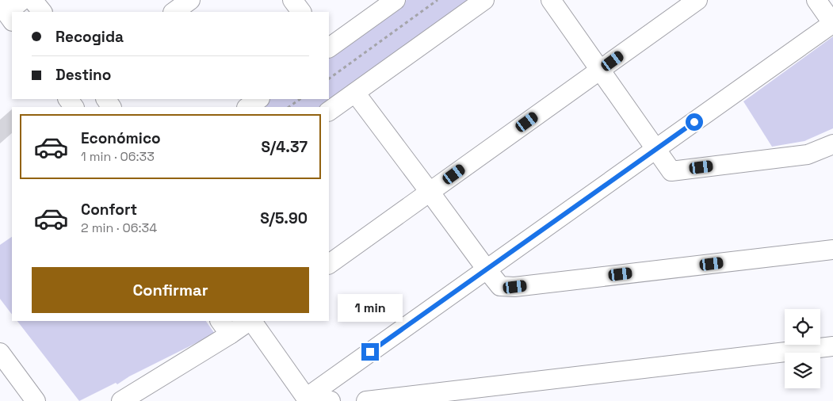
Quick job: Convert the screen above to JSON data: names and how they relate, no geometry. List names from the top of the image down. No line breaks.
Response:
{"page":{"banner":["Recogida","Destino"],"list":[{"name":"Económico","note":"1 min · 06:33","value":"S/4.37"},{"name":"Confort","note":"2 min · 06:34","value":"S/5.90"}],"buttons":"Confirmar","bubble":"1 min"}}
